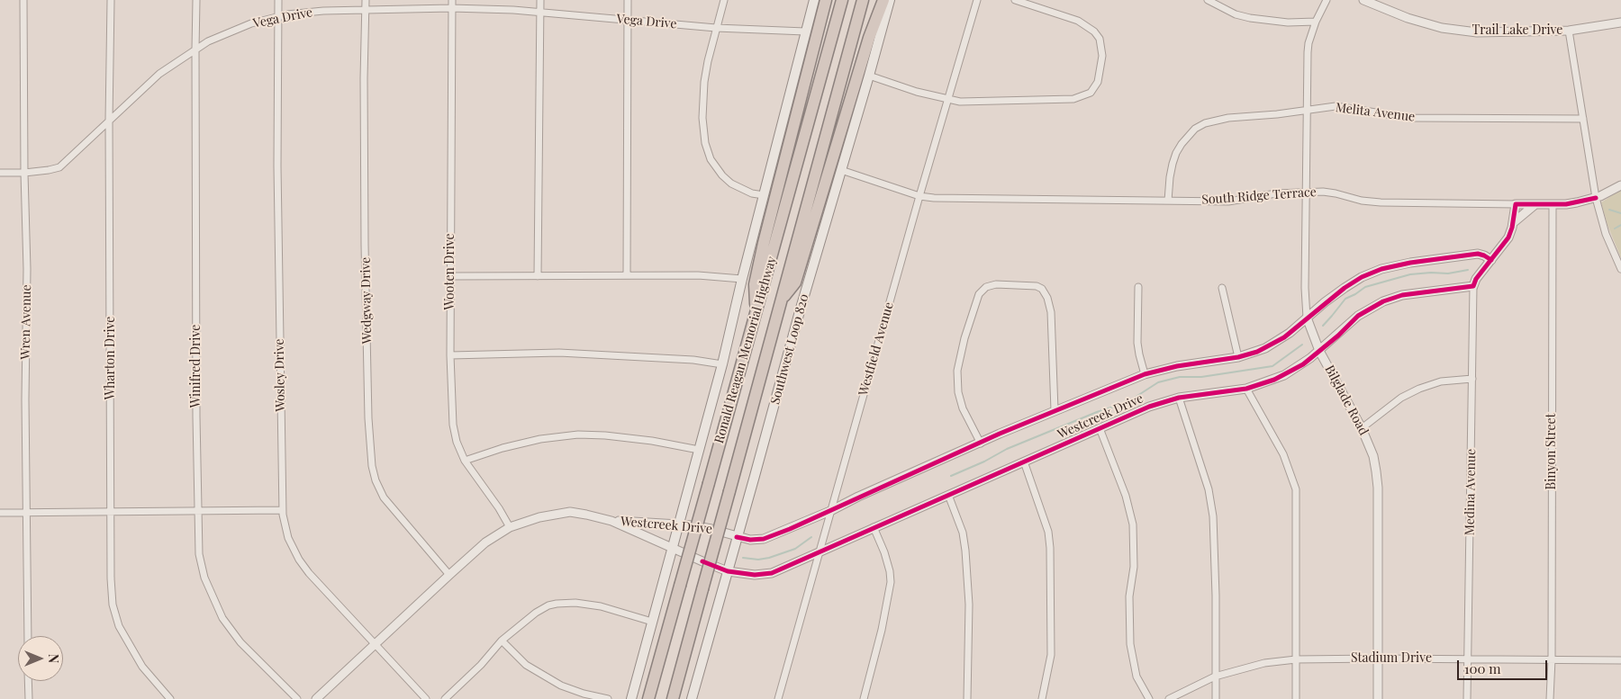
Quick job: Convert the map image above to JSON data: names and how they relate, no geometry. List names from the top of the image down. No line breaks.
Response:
{"streets":{"highway":["Ronald Reagan Memorial Highway"],"main road":["Southwest Loop 820"],"street":["Vega Drive","Trail Lake Drive","Melita Avenue","South Ridge Terrace","Wooten Drive","Wedgway Drive","Wren Avenue","Westfield Avenue","Wharton Drive","Winifred Drive","Wosley Drive","Bilglade Road","Westcreek Drive","Binyon Street","Medina Avenue","Stadium Drive"]},"crossings":[["Vega Drive","Wooten Drive"],["Vega Drive","Wedgway Drive"],["Vega Drive","Wren Avenue"],["Vega Drive","Wharton Drive"],["Vega Drive","Winifred Drive"],["Vega Drive","Wosley Drive"],["Melita Avenue","South Ridge Terrace"],["Melita Avenue","Bilglade Road"],["South Ridge Terrace","Southwest Loop 820"],["South Ridge Terrace","Westfield Avenue"],["South Ridge Terrace","Bilglade Road"],["South Ridge Terrace","Binyon Street"],["Wooten Drive","Westcreek Drive"],["Wedgway Drive","Westcreek Drive"],["Southwest Loop 820","Westcreek Drive"],["Westfield Avenue","Westcreek Drive"],["Wosley Drive","Westcreek Drive"],["Bilglade Road","Westcreek Drive"],["Bilglade Road","Stadium Drive"],["Westcreek Drive","Medina Avenue"],["Binyon Street","Stadium Drive"],["Medina Avenue","Stadium Drive"]],"scale_bar":"100 m","north":"right"}
